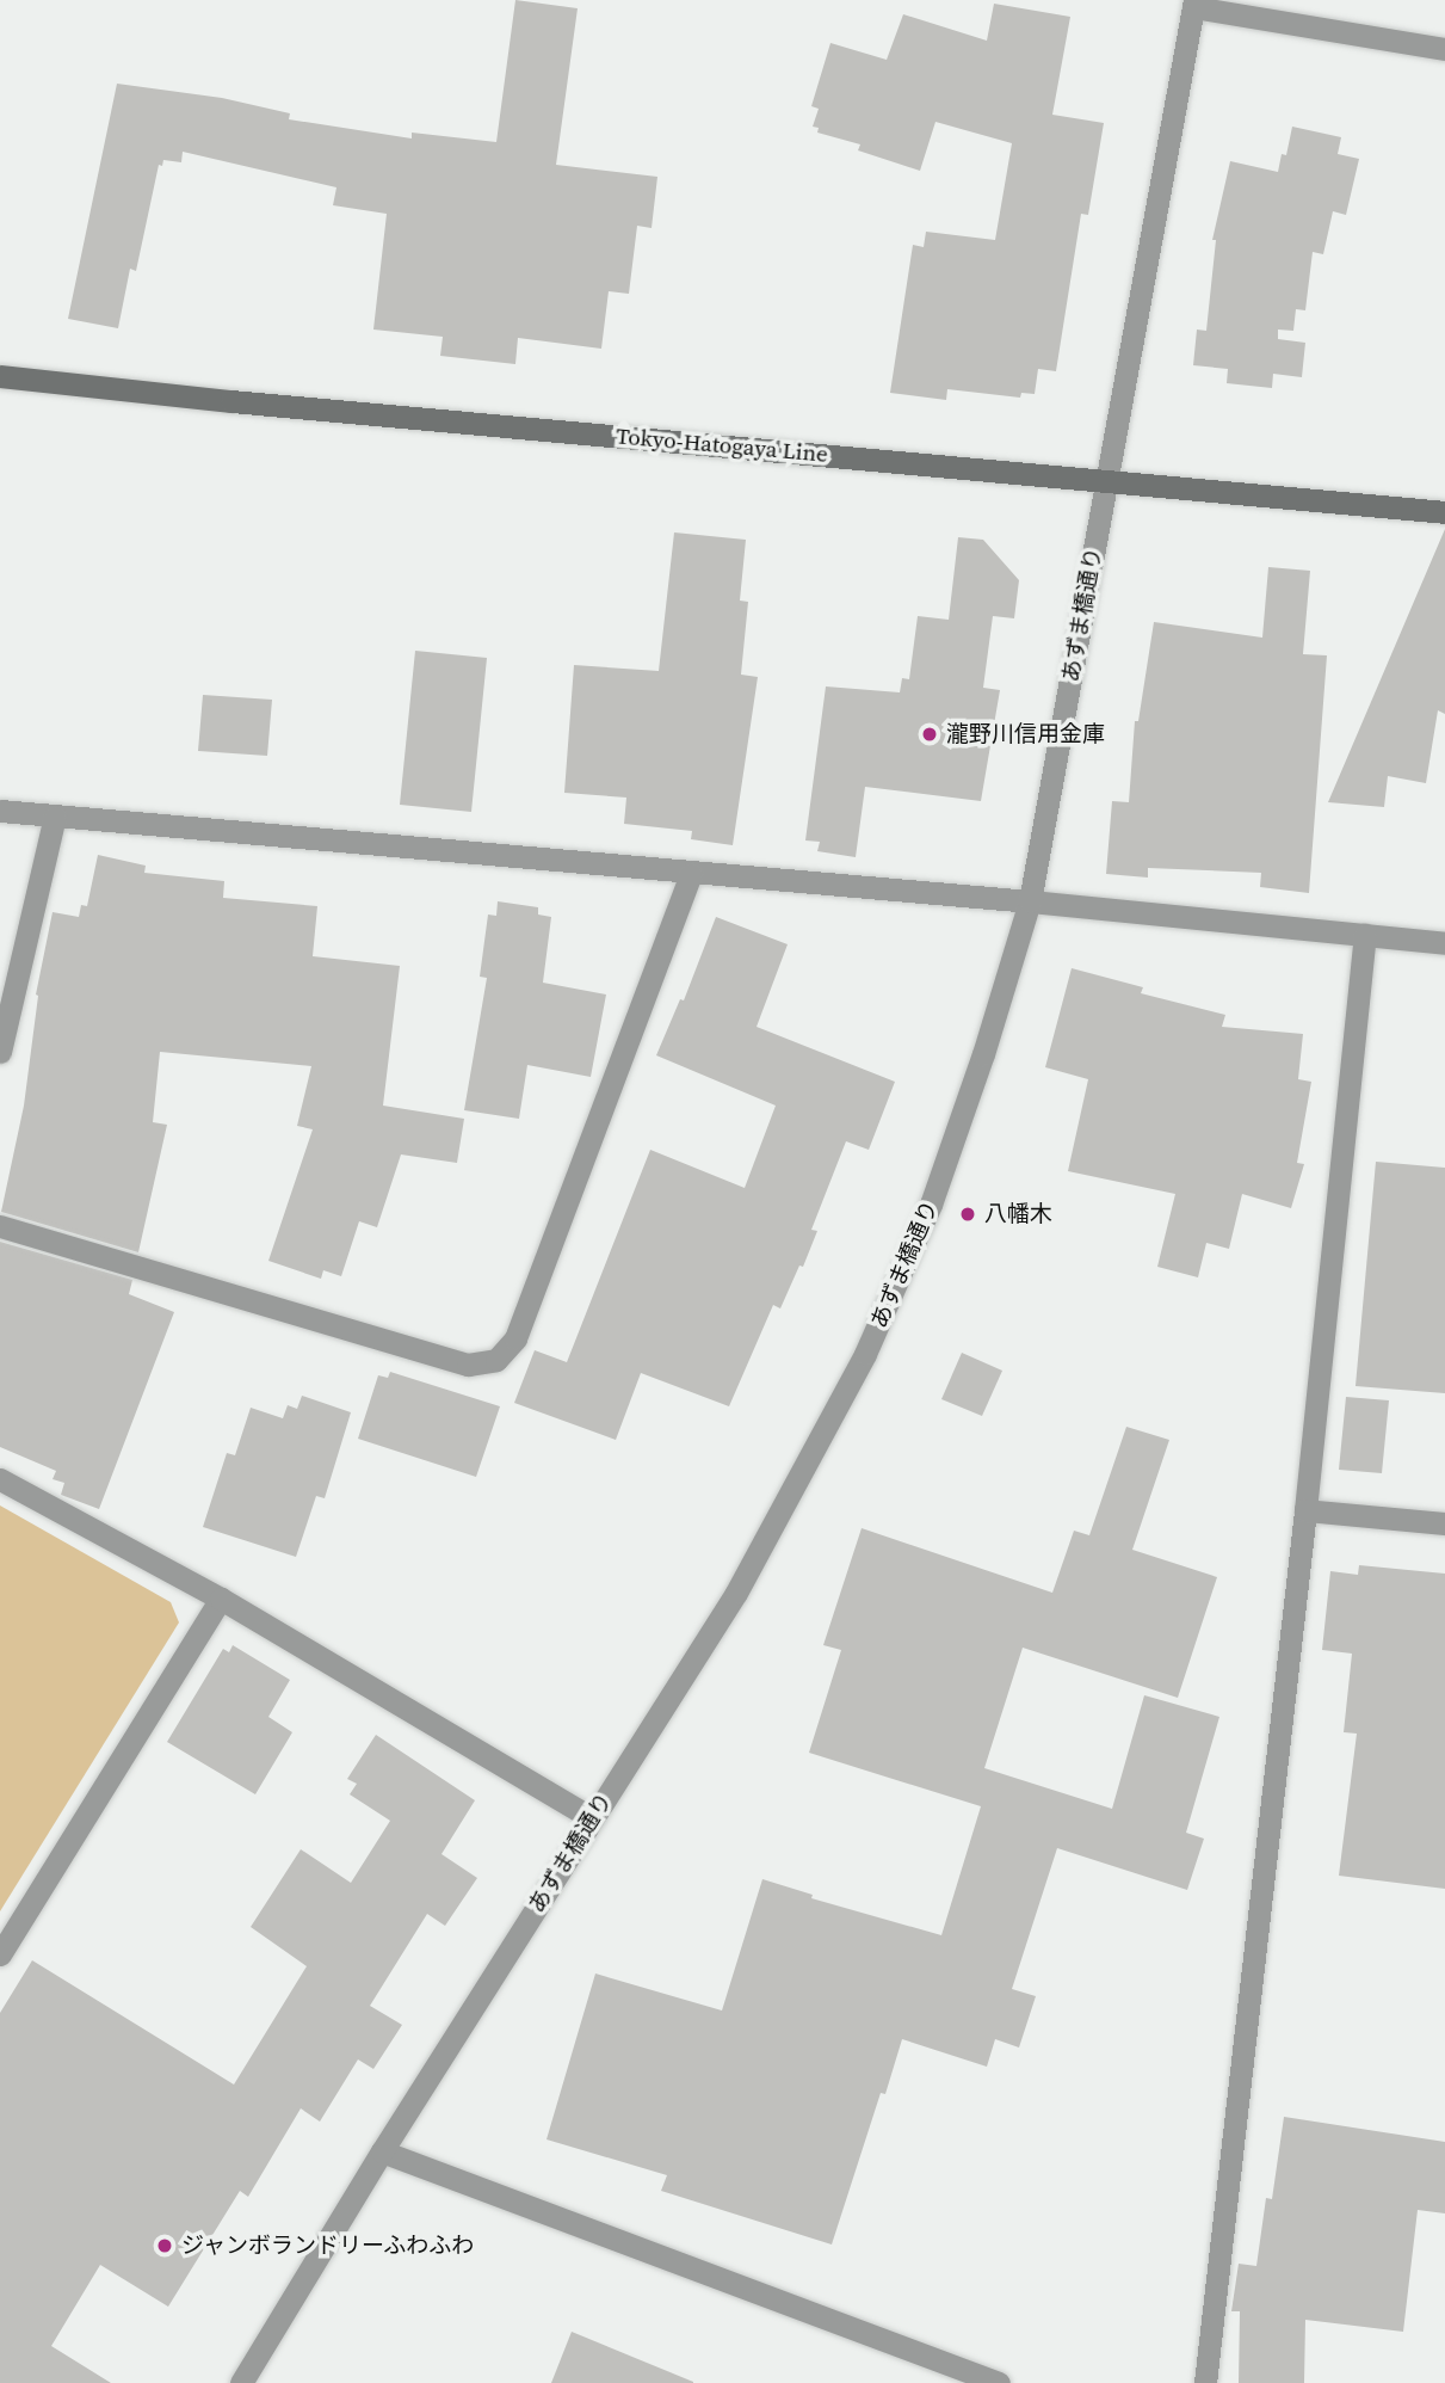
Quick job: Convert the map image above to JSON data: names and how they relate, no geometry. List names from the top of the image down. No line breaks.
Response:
{"streets":{"main road":["Tokyo-Hatogaya Line"],"street":["あずま橋通り"]},"crossings":[["Tokyo-Hatogaya Line","あずま橋通り"]],"places":["瀧野川信用金庫","八幡木","ジャンボランドリーふわふわ"]}
